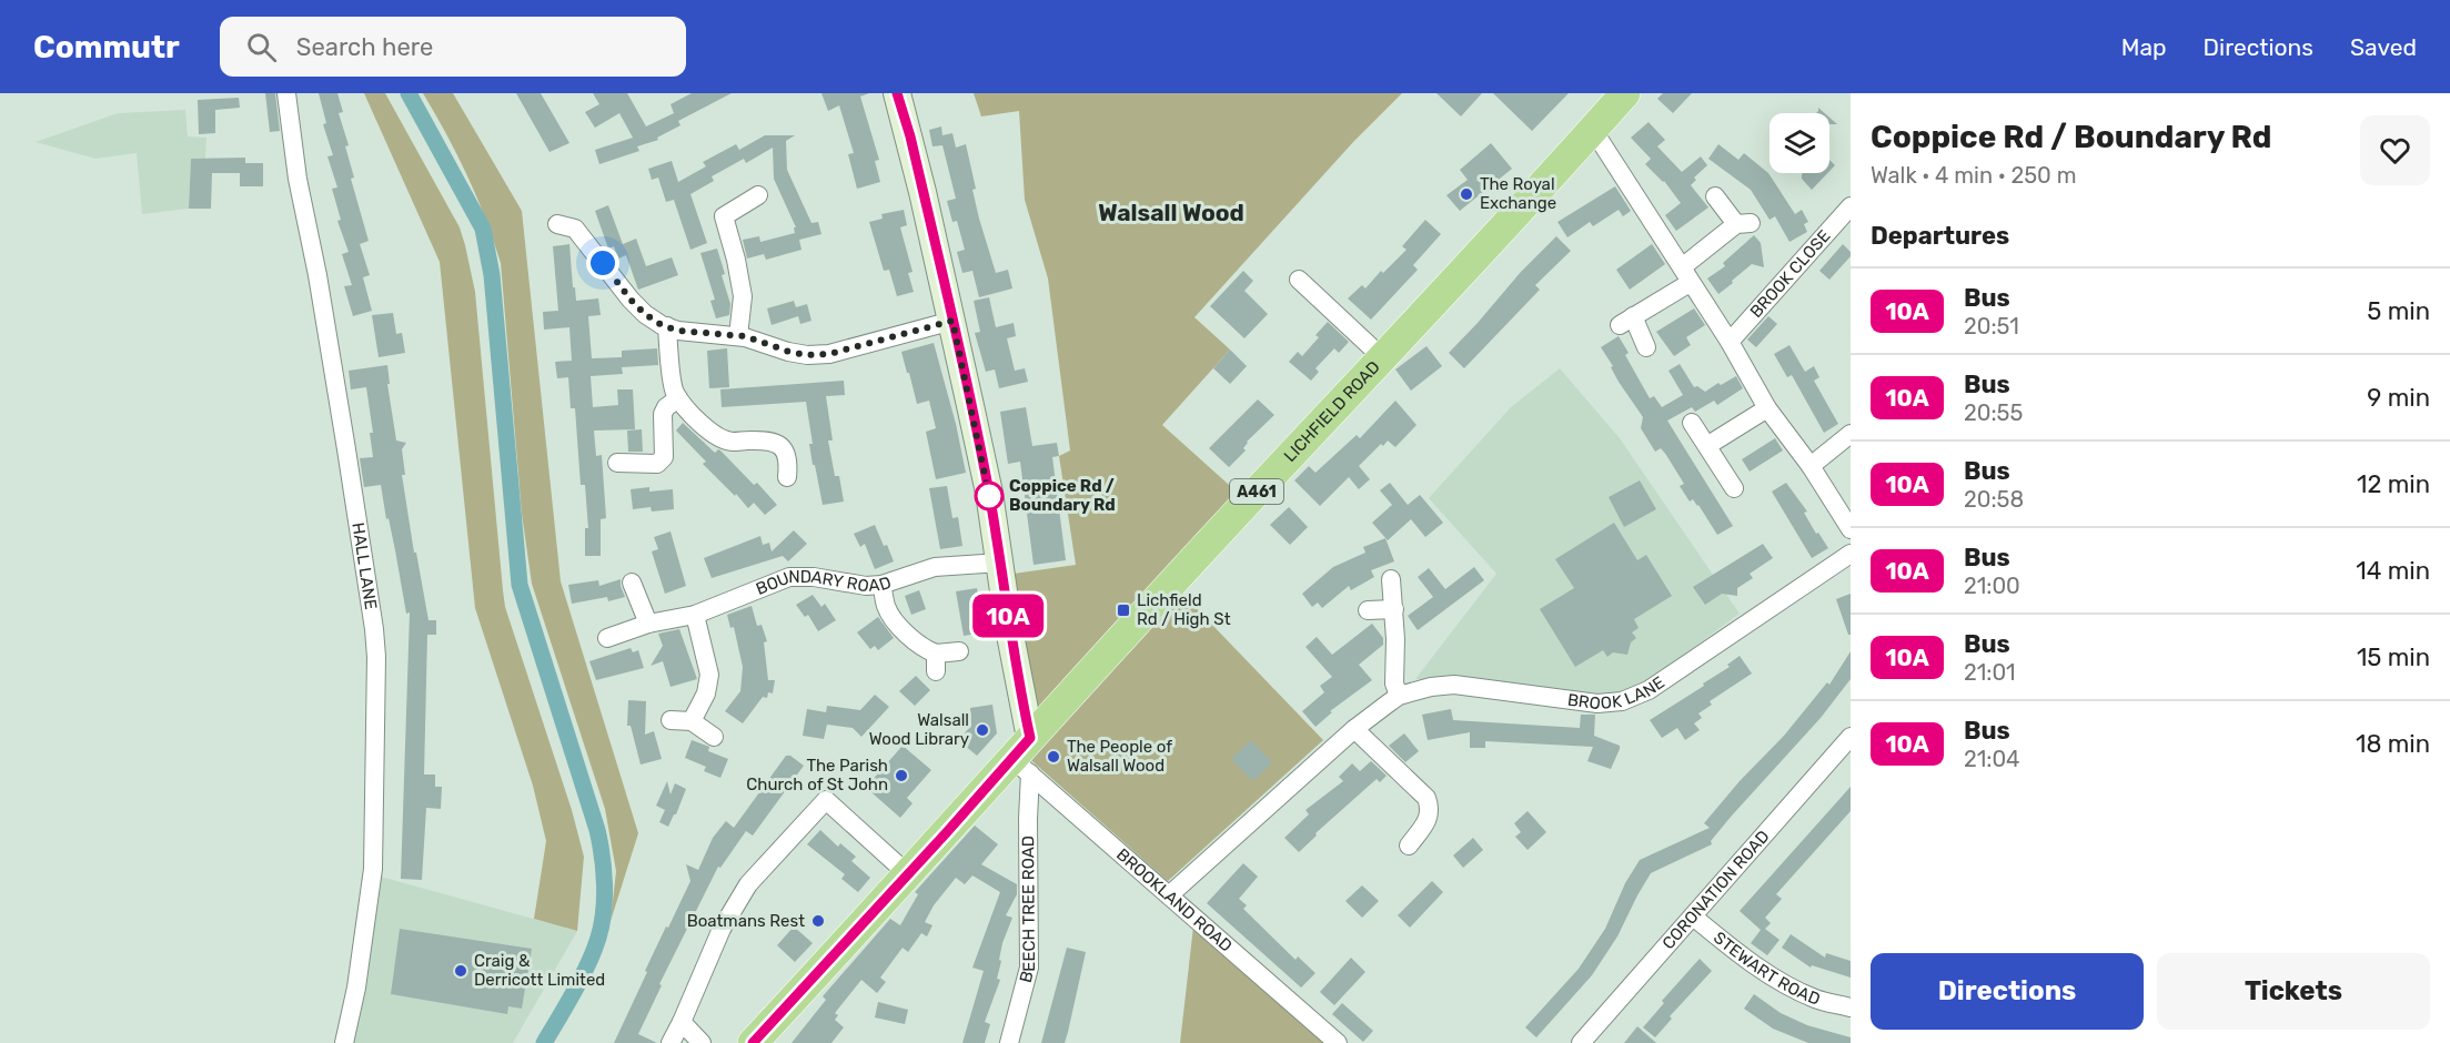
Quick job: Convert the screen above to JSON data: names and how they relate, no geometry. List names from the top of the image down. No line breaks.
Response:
{"streets":{"highway":["LICHFIELD ROAD","A461"],"street":["BROOK CLOSE","HALL LANE","BOUNDARY ROAD","BROOK LANE","CORONATION ROAD","BROOKLAND ROAD","BEECH TREE ROAD","STEWART ROAD"]},"crossings":[["LICHFIELD ROAD","A461"],["LICHFIELD ROAD","BROOKLAND ROAD"],["LICHFIELD ROAD","BEECH TREE ROAD"],["A461","BROOKLAND ROAD"],["A461","BEECH TREE ROAD"],["BROOK LANE","BROOKLAND ROAD"],["CORONATION ROAD","STEWART ROAD"],["BROOKLAND ROAD","BEECH TREE ROAD"]],"districts":["Walsall Wood"],"places":{"other":["The Royal Exchange","Coppice Rd / Boundary Rd","Walsall Wood Library","The People of Walsall Wood","The Parish Church of St John","Boatmans Rest","Craig & Derricott Limited"],"transit":["Lichfield Rd / High St"]},"lines":["bus line 10A"],"page":{"header":"Commutr","search":"Search here","nav":["Map","Directions","Saved"],"on_map":"10A","heading":[["Coppice Rd / Boundary Rd","Walk · 4 min · 250 m"],"Departures"],"list":[{"mark":"10A","name":"Bus","note":"20:51","value":"5 min"},{"mark":"10A","name":"Bus","note":"20:55","value":"9 min"},{"mark":"10A","name":"Bus","note":"20:58","value":"12 min"},{"mark":"10A","name":"Bus","note":"21:00","value":"14 min"},{"mark":"10A","name":"Bus","note":"21:01","value":"15 min"},{"mark":"10A","name":"Bus","note":"21:04","value":"18 min"}],"buttons":["Directions","Tickets"]}}
